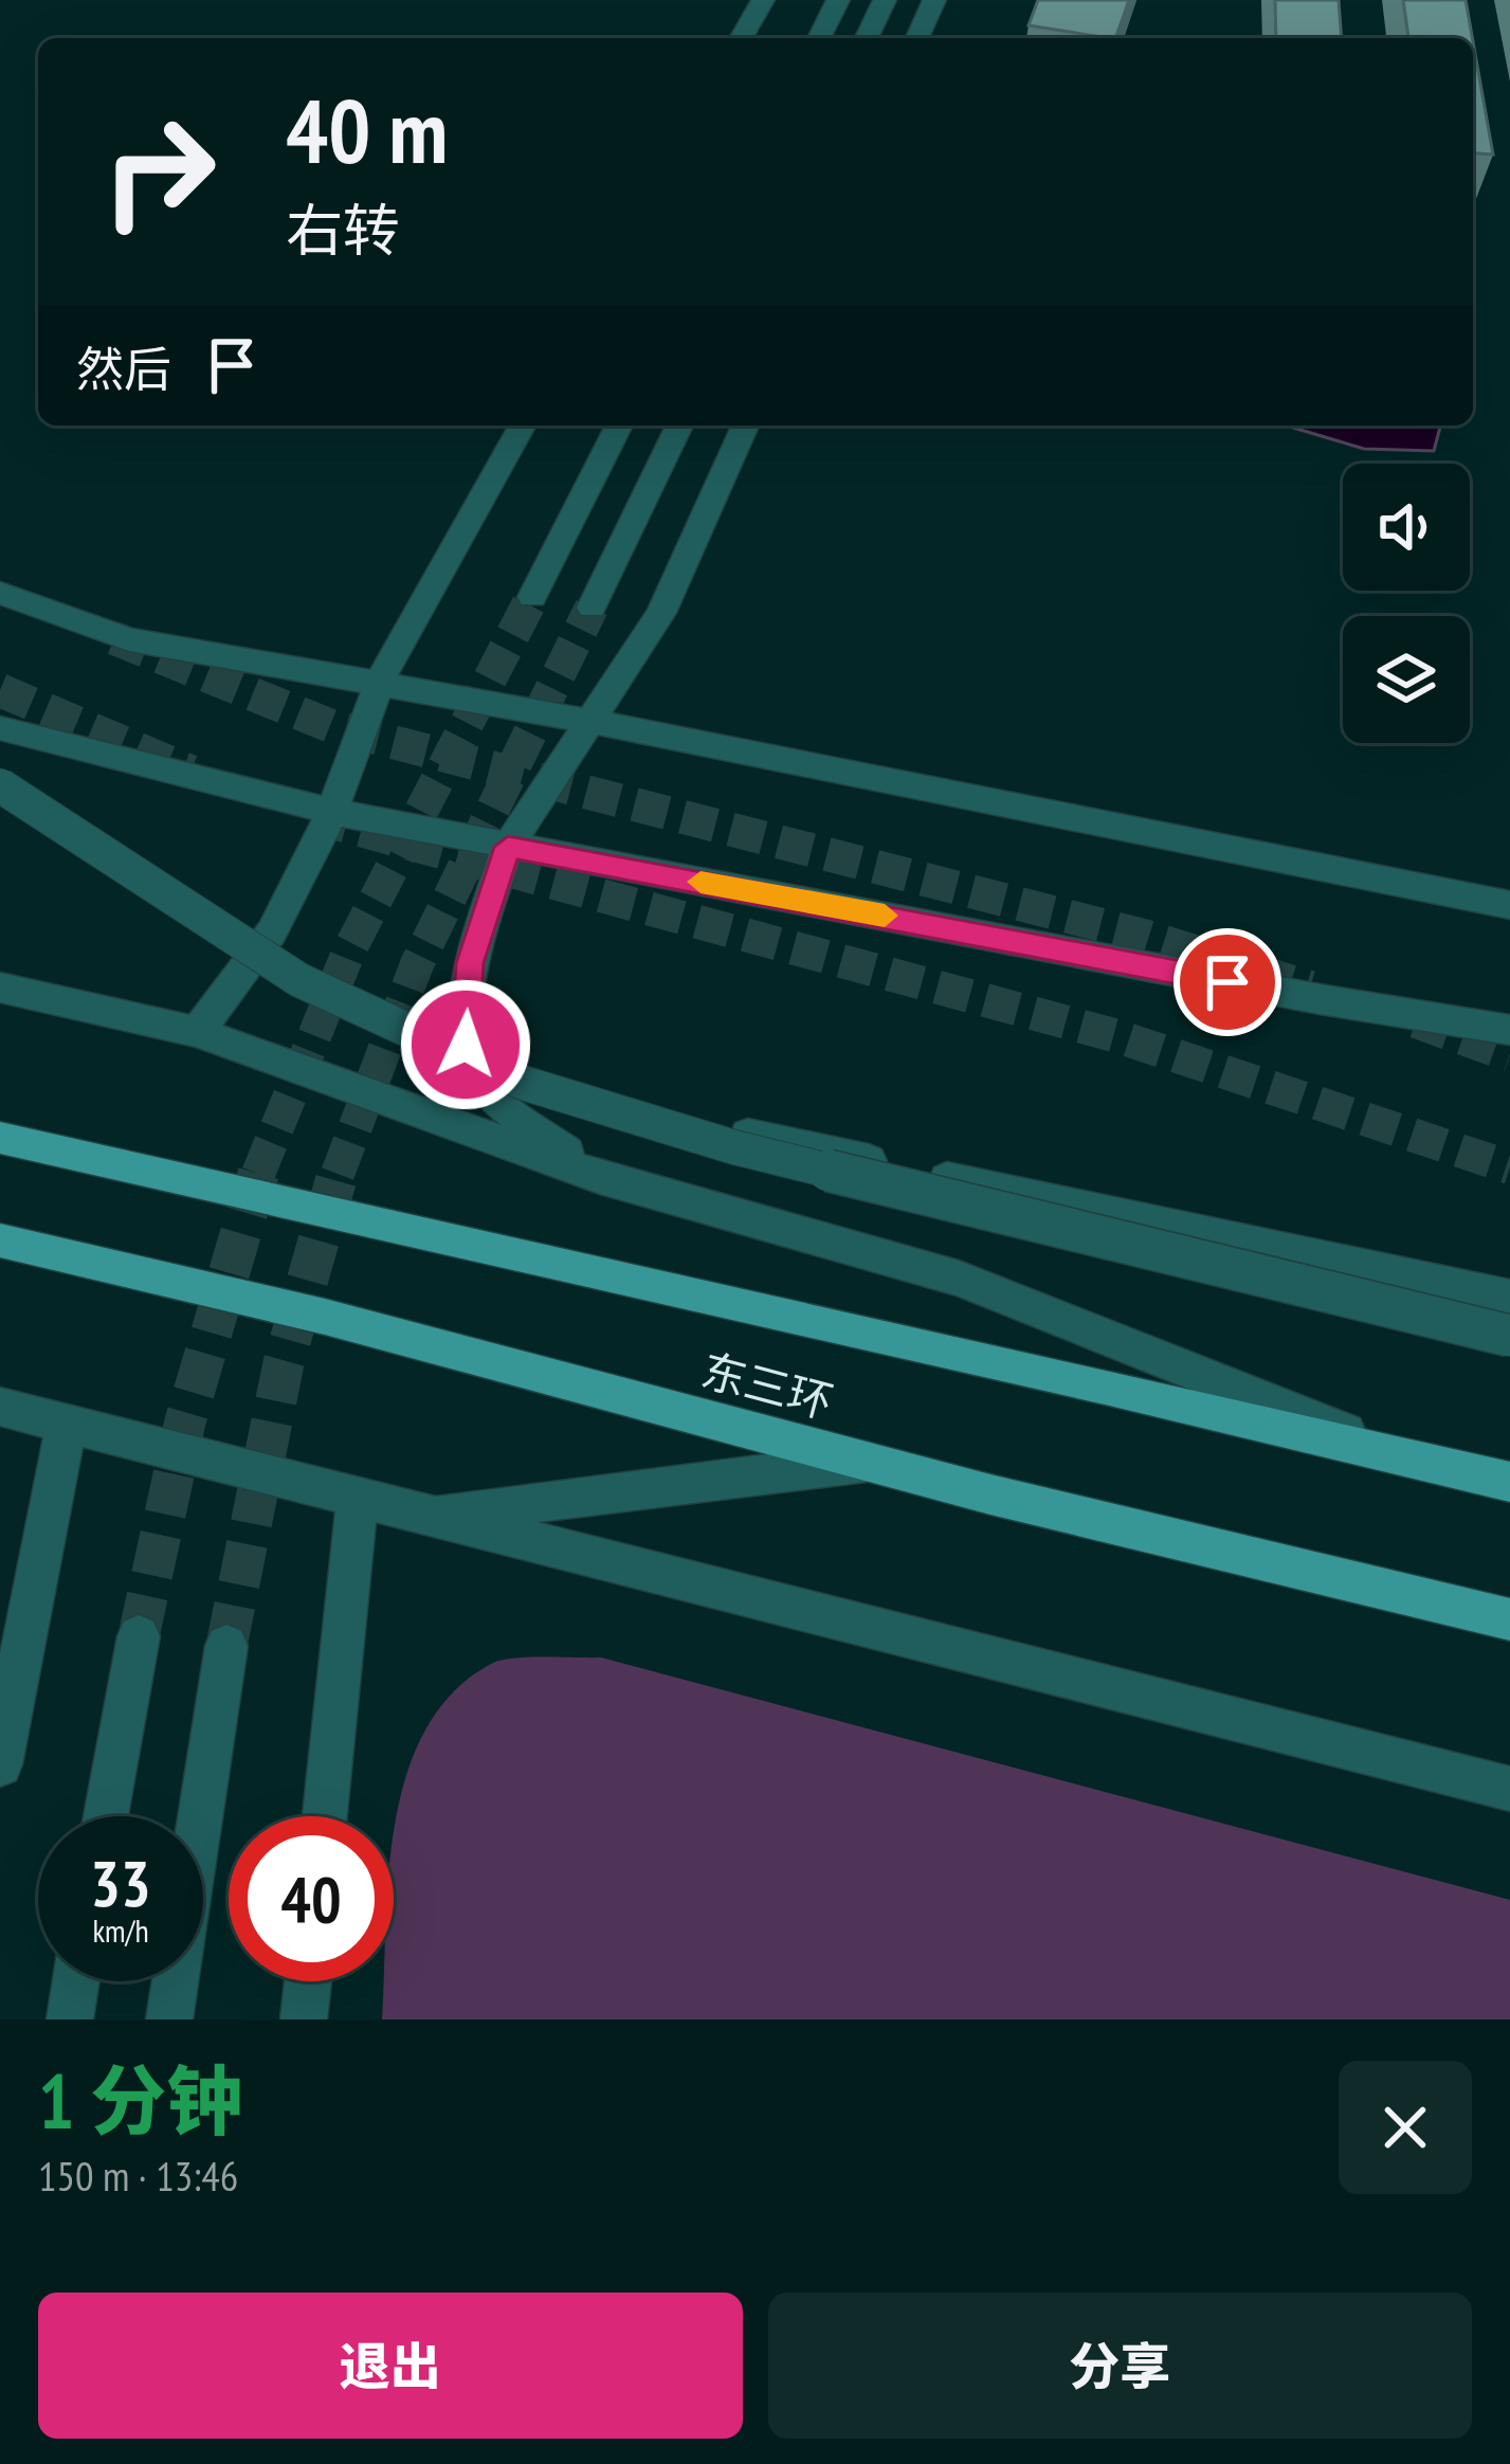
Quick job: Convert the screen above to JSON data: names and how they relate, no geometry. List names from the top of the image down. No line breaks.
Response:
{"streets":{"main road":["东三环"]},"page":{"turn":["40 m","右转"],"then":"然后","speed":"33 km/h","limit":"40","heading":["1 分钟","150 m · 13:46"],"buttons":["退出","分享"]}}
